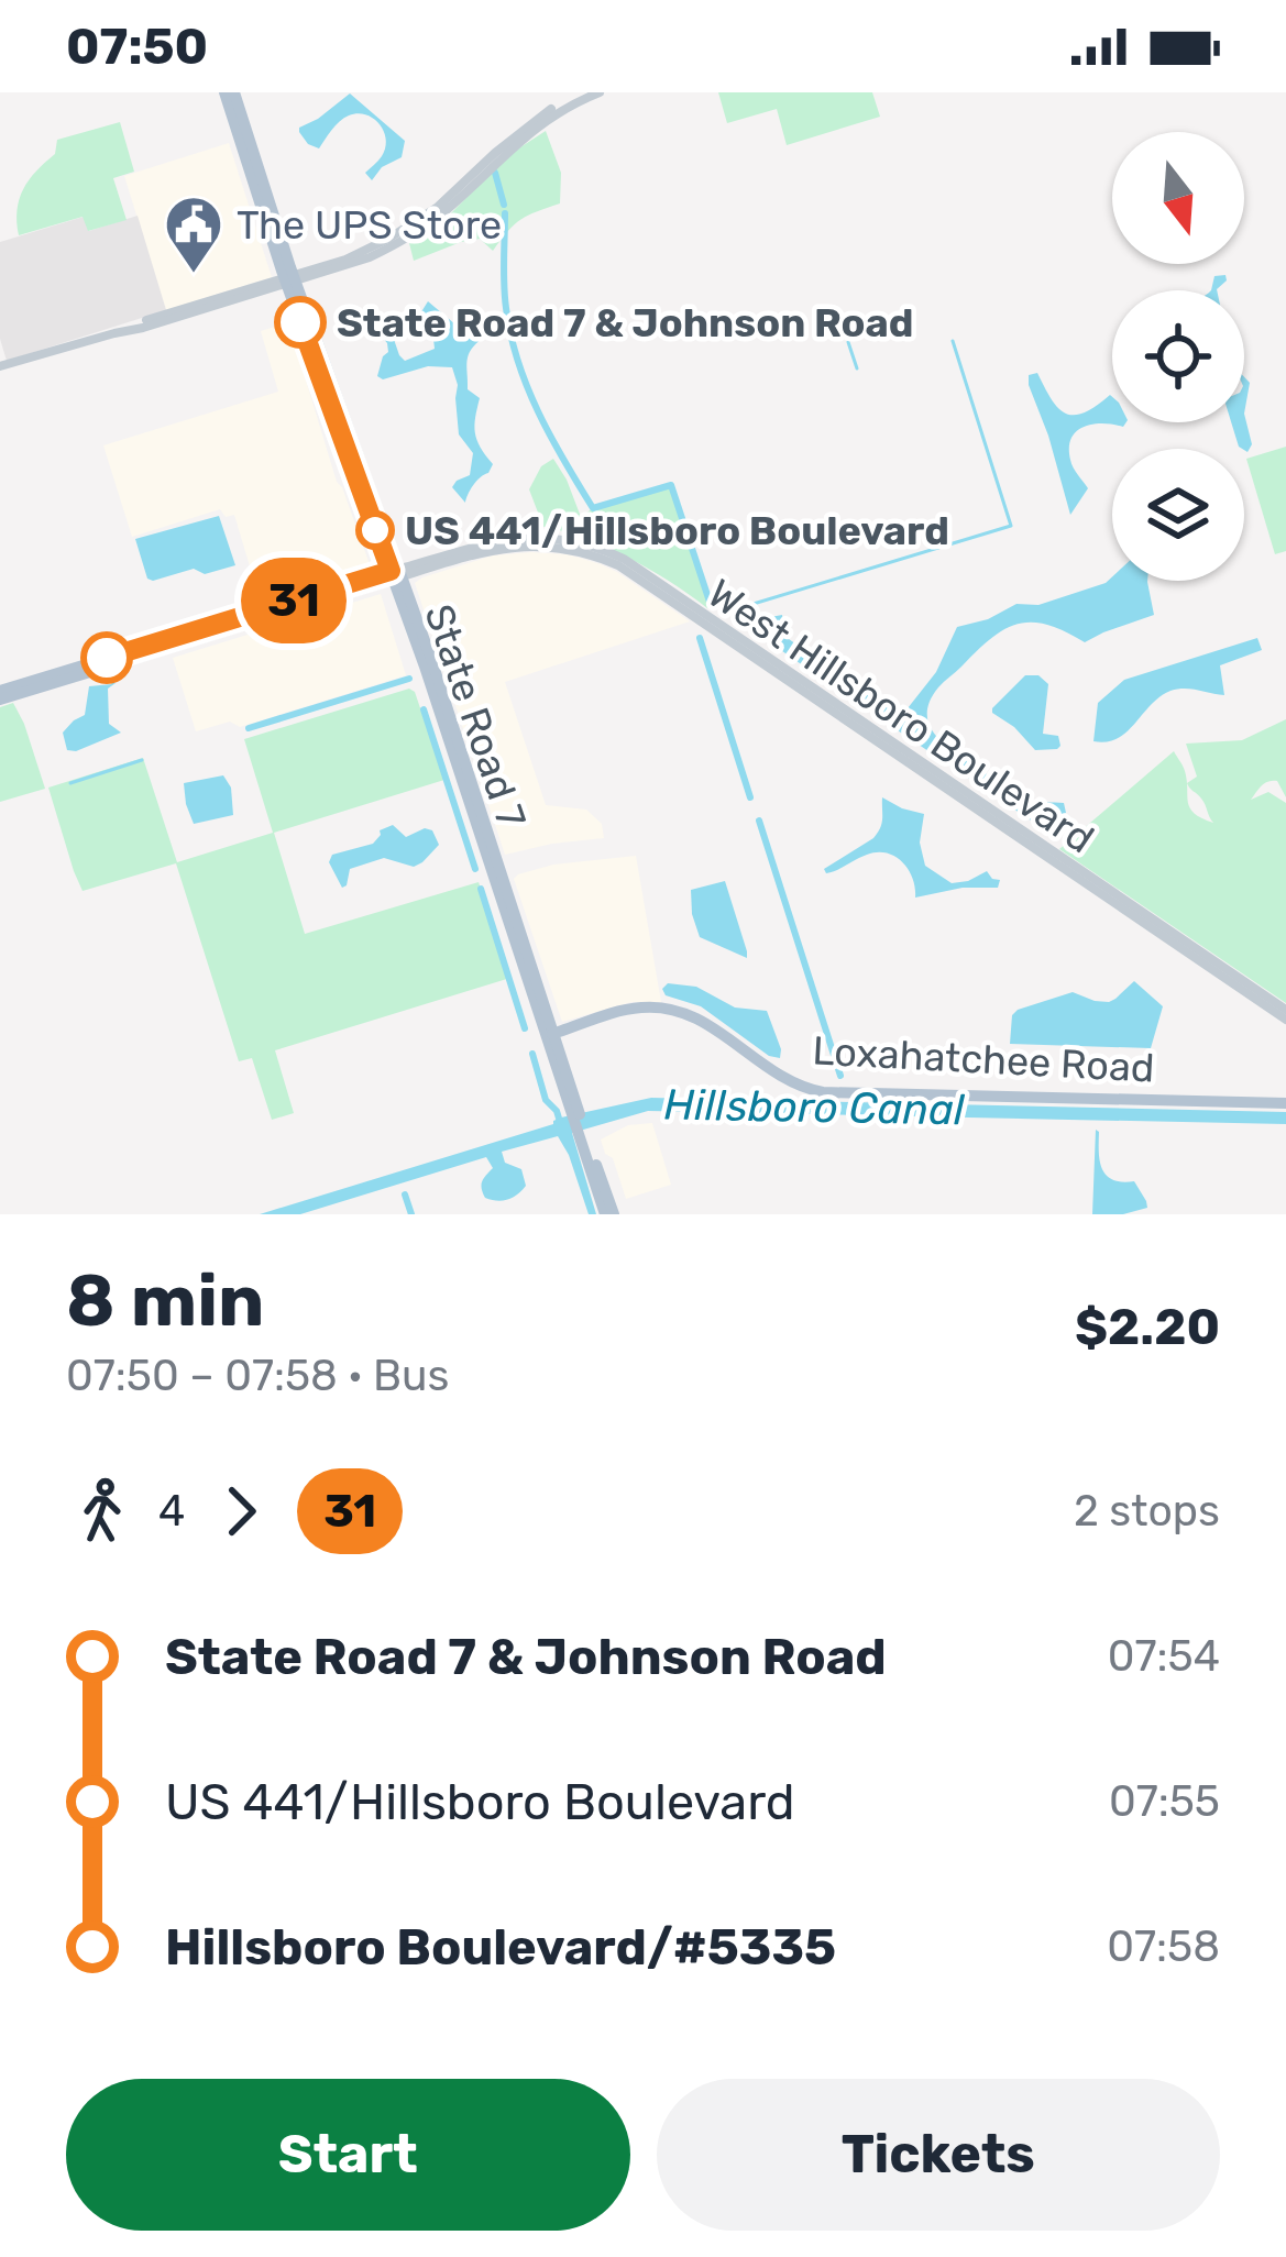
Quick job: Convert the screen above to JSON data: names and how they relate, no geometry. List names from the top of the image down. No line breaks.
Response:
{"streets":{"main road":["State Road 7","West Hillsboro Boulevard","Loxahatchee Road"]},"crossings":[["State Road 7","West Hillsboro Boulevard"],["State Road 7","Loxahatchee Road"]],"water":["Hillsboro Canal"],"places":{"public building":["The UPS Store"],"other":["State Road 7 & Johnson Road","US 441/Hillsboro Boulevard"]},"lines":["bus line 31"],"north":"bottom","page":{"status":"07:50","on_map":"31","heading":["8 min","07:50 – 07:58 · Bus","$2.20"],"legs":["4","31","2 stops"],"list":[{"name":"State Road 7 & Johnson Road","value":"07:54"},{"name":"US 441/Hillsboro Boulevard","value":"07:55"},{"name":"Hillsboro Boulevard/#5335","value":"07:58"}],"buttons":["Start","Tickets"]}}
